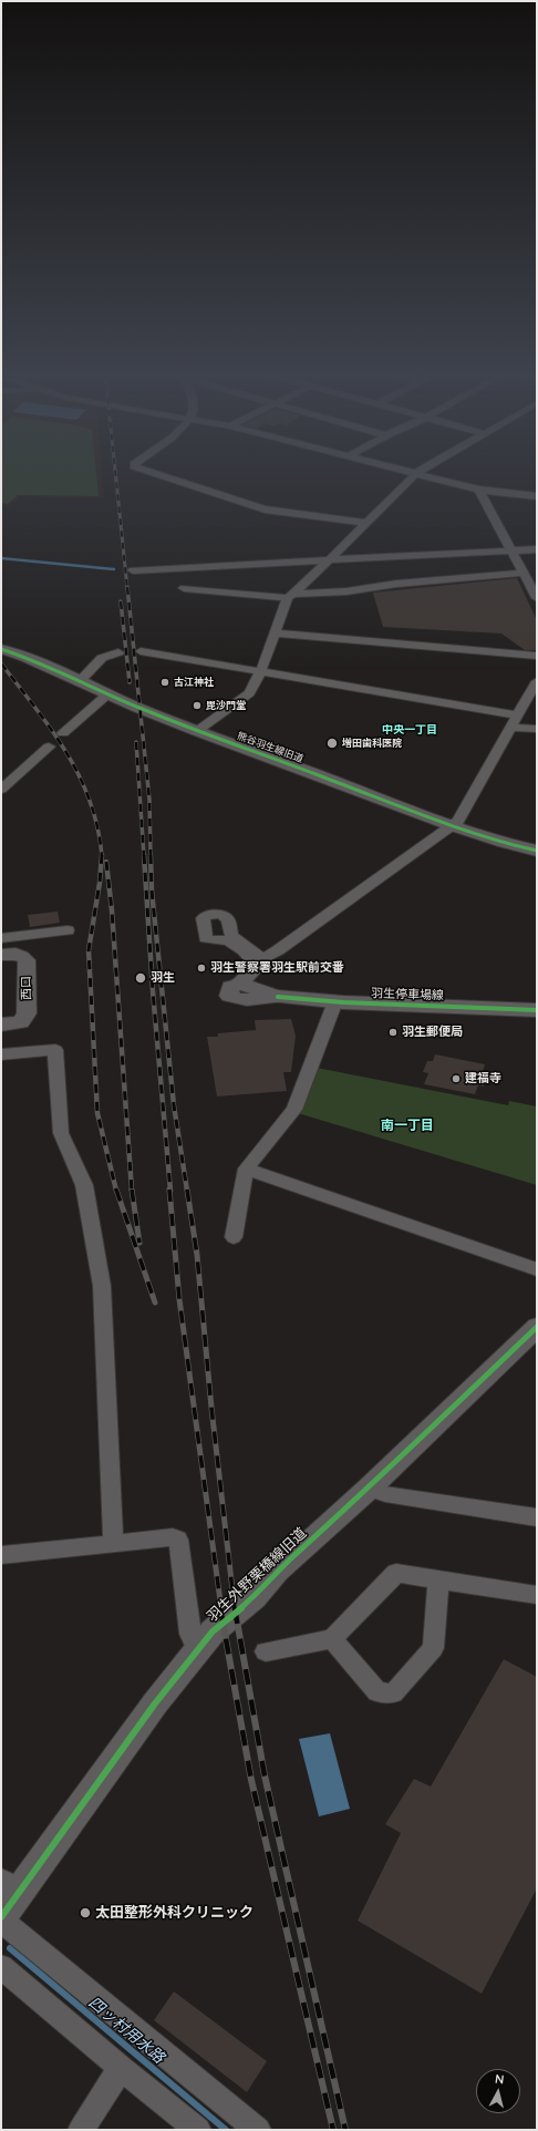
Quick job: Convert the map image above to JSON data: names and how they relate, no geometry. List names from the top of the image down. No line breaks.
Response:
{"streets":{"main road":["羽生停車場線"],"street":["熊谷羽生線旧道","西口","羽生外野栗橋線旧道"]},"districts":["中央一丁目","南一丁目"],"water":["四ッ村用水路"],"places":["古江神社","毘沙門堂","増田歯科医院","羽生警察署羽生駅前交番","羽生","羽生郵便局","建福寺","太田整形外科クリニック"],"north":"top"}
